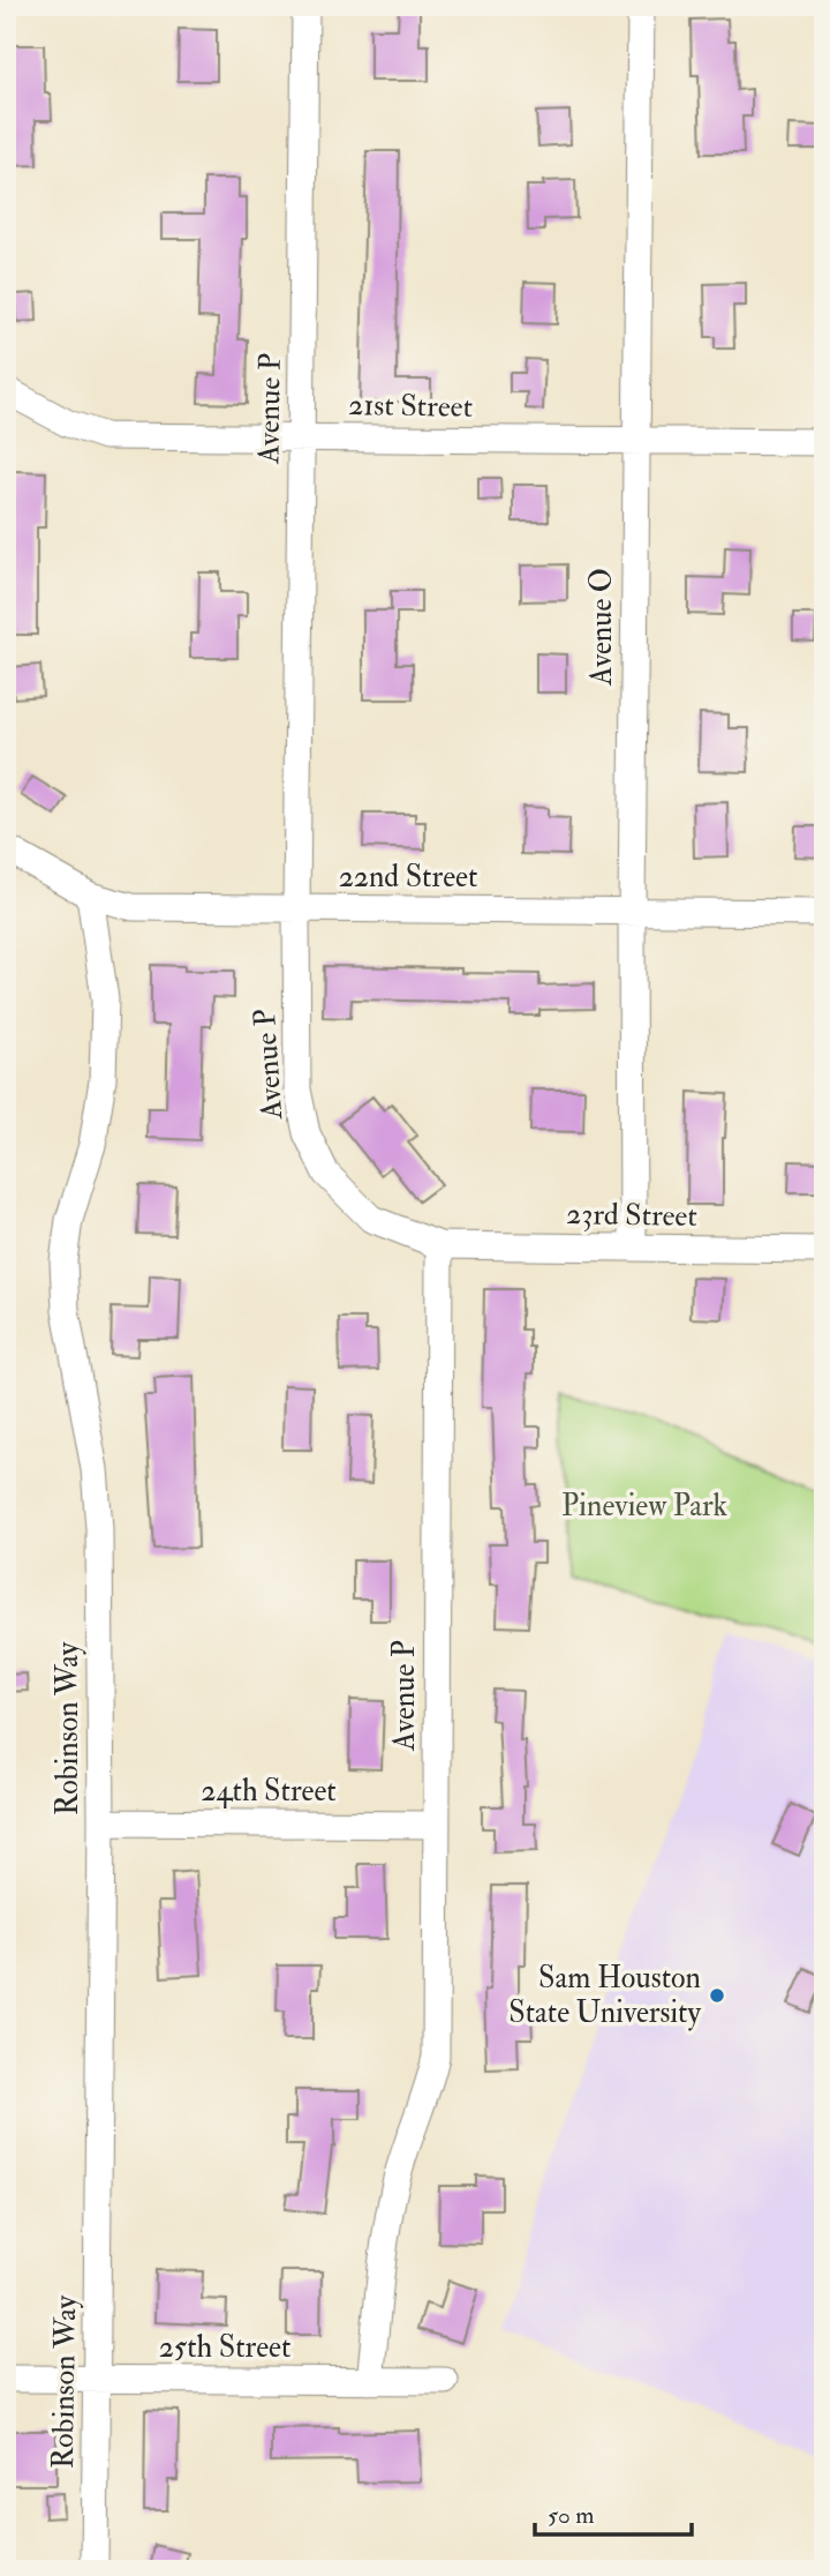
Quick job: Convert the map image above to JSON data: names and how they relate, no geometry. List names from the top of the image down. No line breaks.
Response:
{"streets":{"street":["21st Street","Avenue P","Avenue O","22nd Street","23rd Street","Robinson Way","24th Street","25th Street"]},"crossings":[["21st Street","Avenue P"],["21st Street","Avenue O"],["Avenue P","22nd Street"],["Avenue P","23rd Street"],["Avenue P","24th Street"],["Avenue P","25th Street"],["Avenue O","22nd Street"],["Avenue O","23rd Street"],["22nd Street","Robinson Way"],["Robinson Way","24th Street"],["Robinson Way","25th Street"]],"parks":["Pineview Park"],"places":["Sam Houston State University"],"scale_bar":"50 m"}
